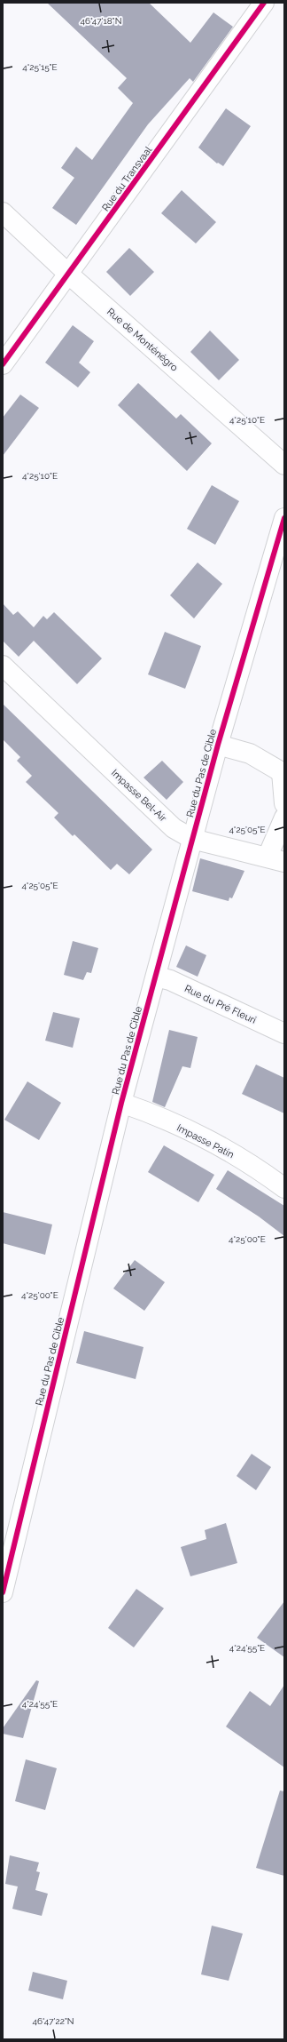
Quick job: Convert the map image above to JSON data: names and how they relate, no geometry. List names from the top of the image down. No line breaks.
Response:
{"streets":{"street":["Rue du Transvaal","Rue de Monténégro","Rue du Pas de Cible","Impasse Bel-Air","Rue du Pré Fleuri","Impasse Patin"]},"crossings":[["Rue du Transvaal","Rue de Monténégro"],["Rue du Pas de Cible","Impasse Bel-Air"],["Rue du Pas de Cible","Rue du Pré Fleuri"],["Rue du Pas de Cible","Impasse Patin"]],"coordinates":["46°47'18\"N","4°25'15\"E","4°25'10\"E","4°25'05\"E","4°25'00\"E","4°24'55\"E","46°47'22\"N"]}
